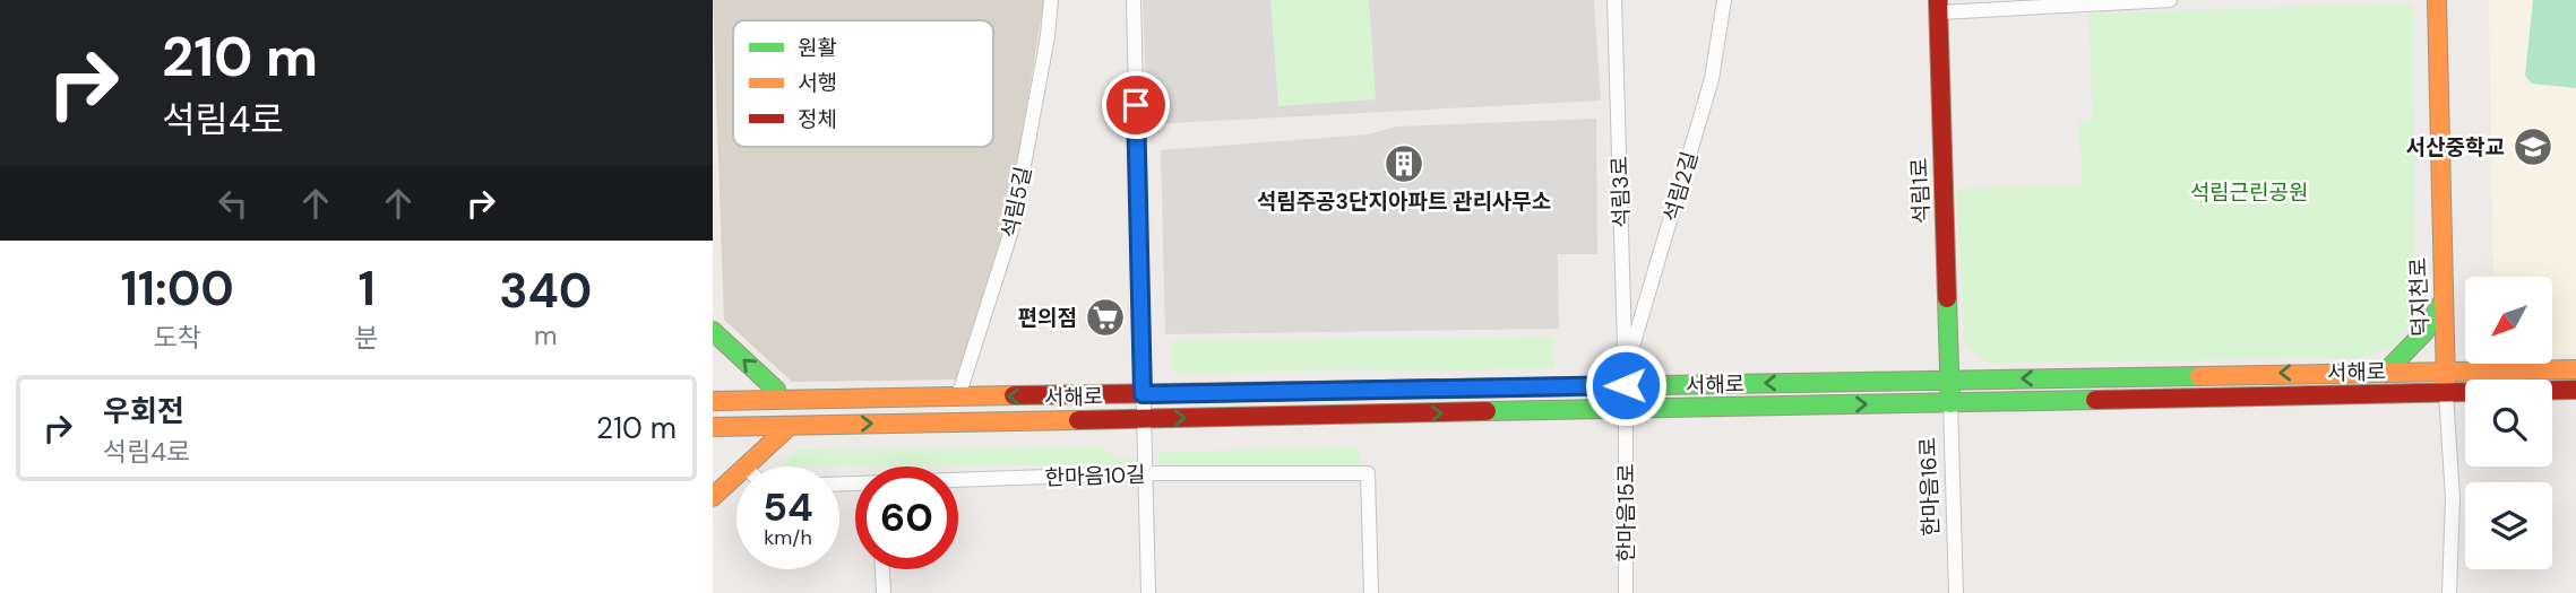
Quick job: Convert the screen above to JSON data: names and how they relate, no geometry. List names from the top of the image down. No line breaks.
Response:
{"streets":{"main road":["석림1로","덕지천로","서해로","한마음16로"],"street":["석림2길","석림3로","석림5길","한마음10길","한마음15로"]},"crossings":[["석림2길","석림3로"],["석림2길","서해로"],["석림2길","한마음15로"],["석림1로","서해로"],["석림1로","한마음16로"],["석림3로","서해로"],["석림3로","한마음15로"],["석림5길","서해로"],["덕지천로","서해로"],["서해로","한마음16로"],["서해로","한마음15로"]],"parks":["석림근린공원"],"places":{"school or university":["서산중학교"],"building":["석림주공3단지아파트 관리사무소"],"supermarket":["편의점"]},"legend":["원활","서행","정체"],"north":"bottom left","page":{"turn":["210 m","석림4로"],"eta":["11:00","도착","1","분","340","m"],"list":[{"name":"우회전","note":"석림4로","value":"210 m"}],"speed":"54 km/h","limit":"60"}}
